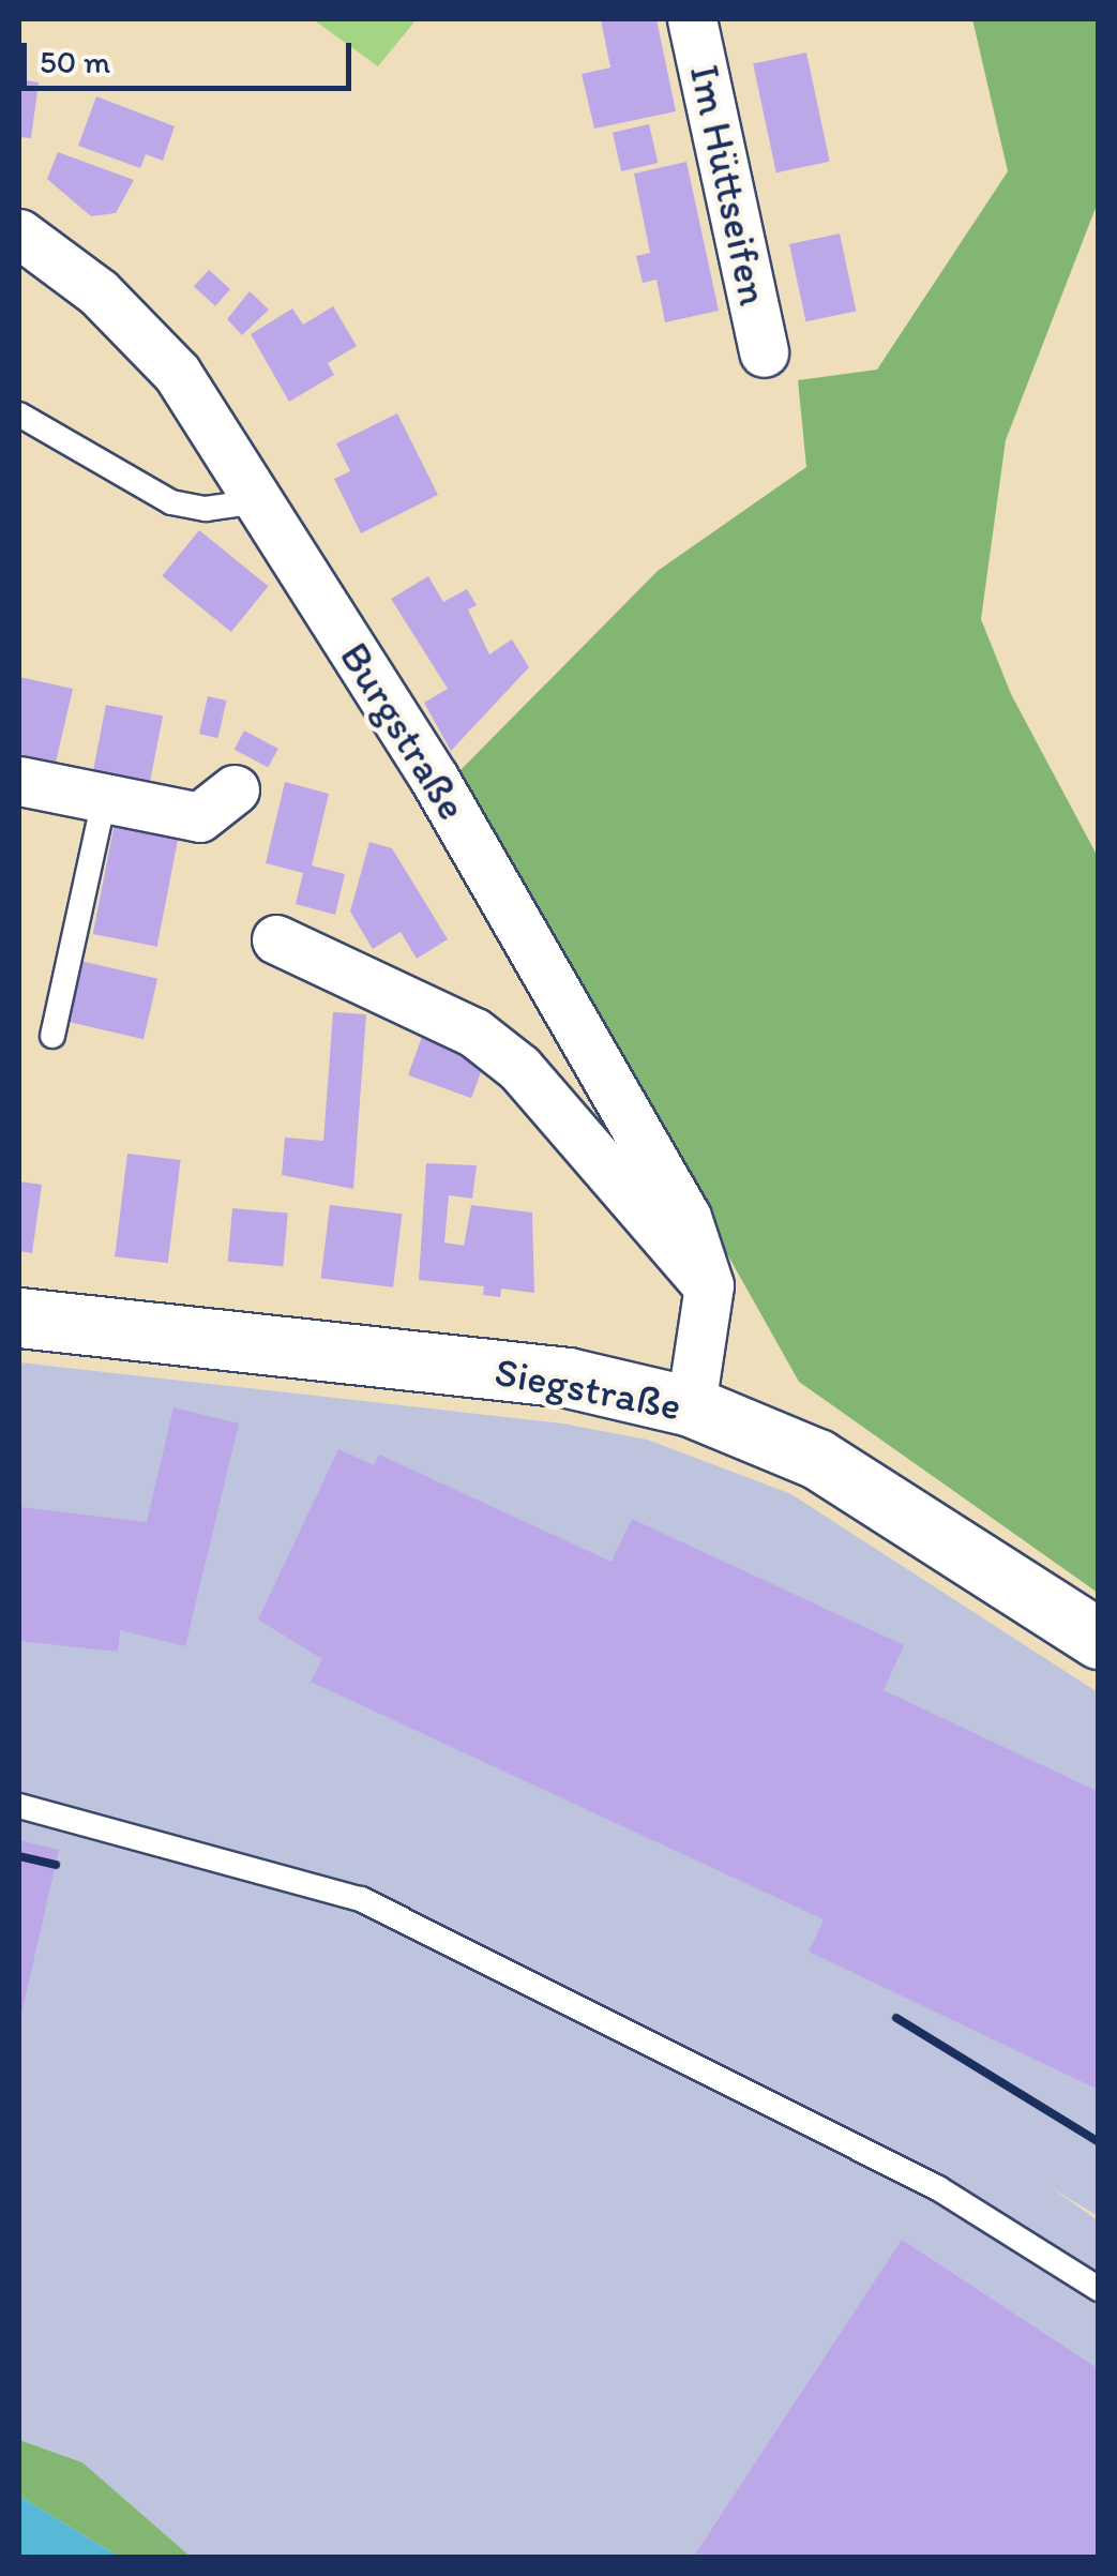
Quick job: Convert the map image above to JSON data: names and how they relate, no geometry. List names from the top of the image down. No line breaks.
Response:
{"streets":{"street":["Im Hüttseifen","Burgstraße","Siegstraße"]},"crossings":[["Burgstraße","Siegstraße"]],"scale_bar":"50 m"}
